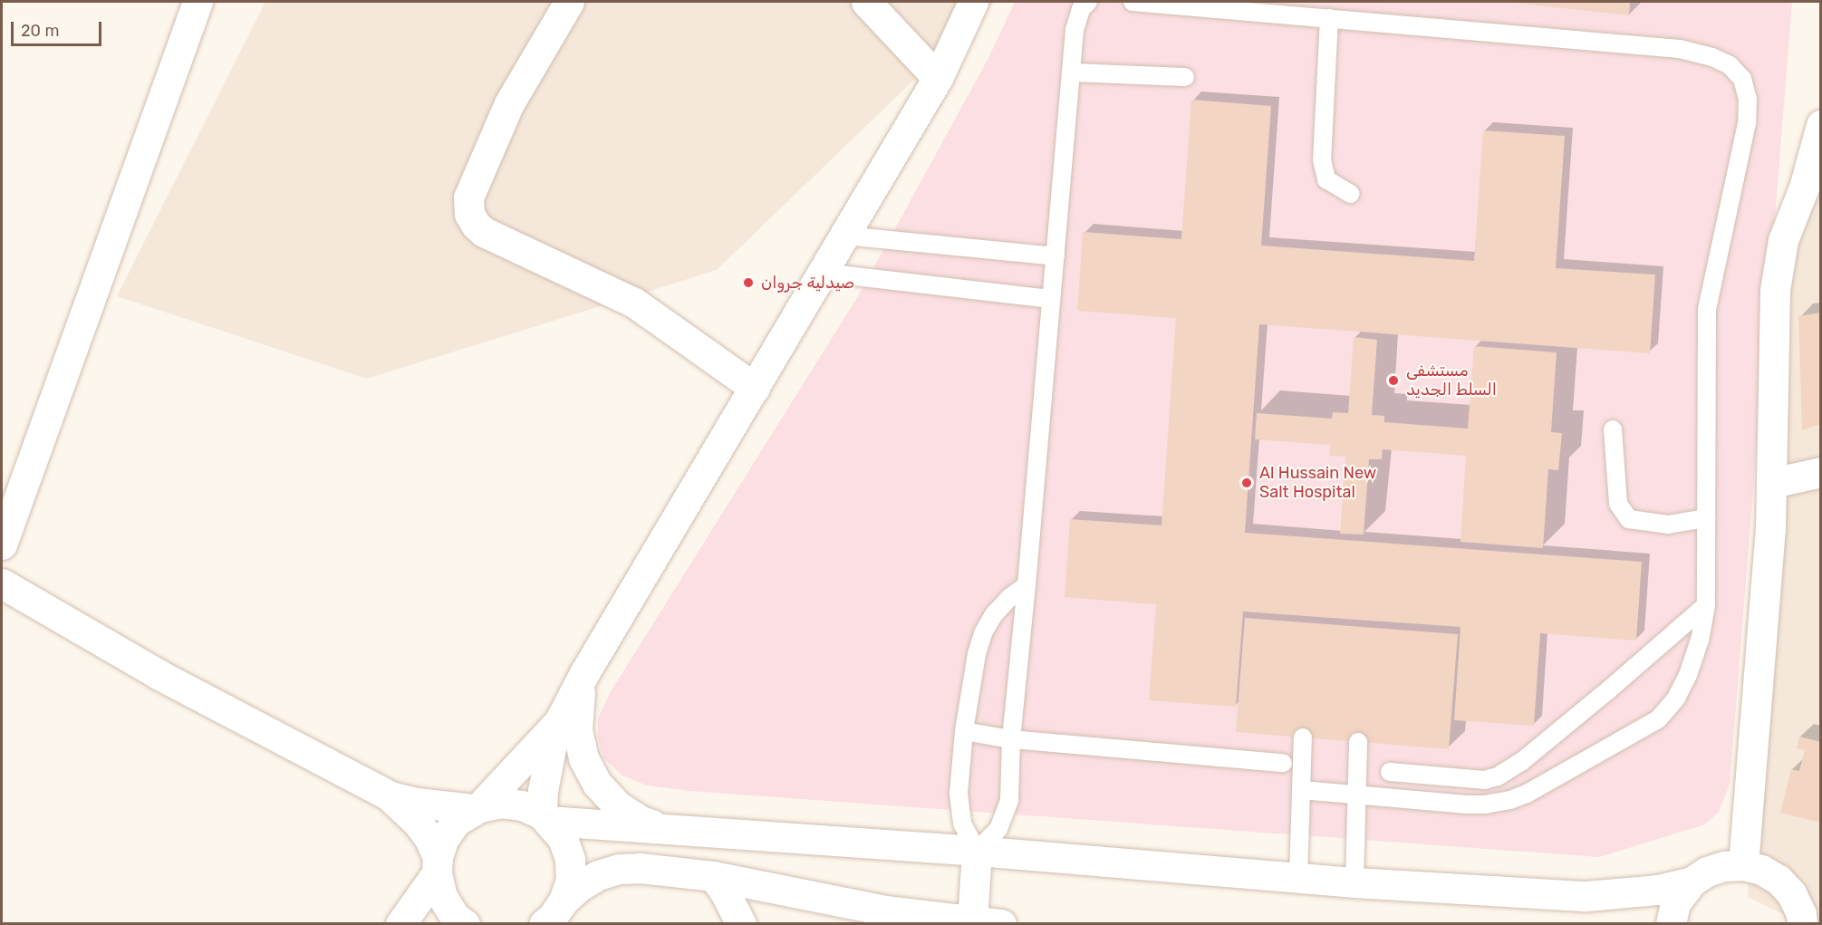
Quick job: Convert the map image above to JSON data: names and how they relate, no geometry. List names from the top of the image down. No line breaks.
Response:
{"places":["صيدلية جروان","مستشفى السلط الجديد","Al Hussain New Salt Hospital"],"scale_bar":"20 m"}
